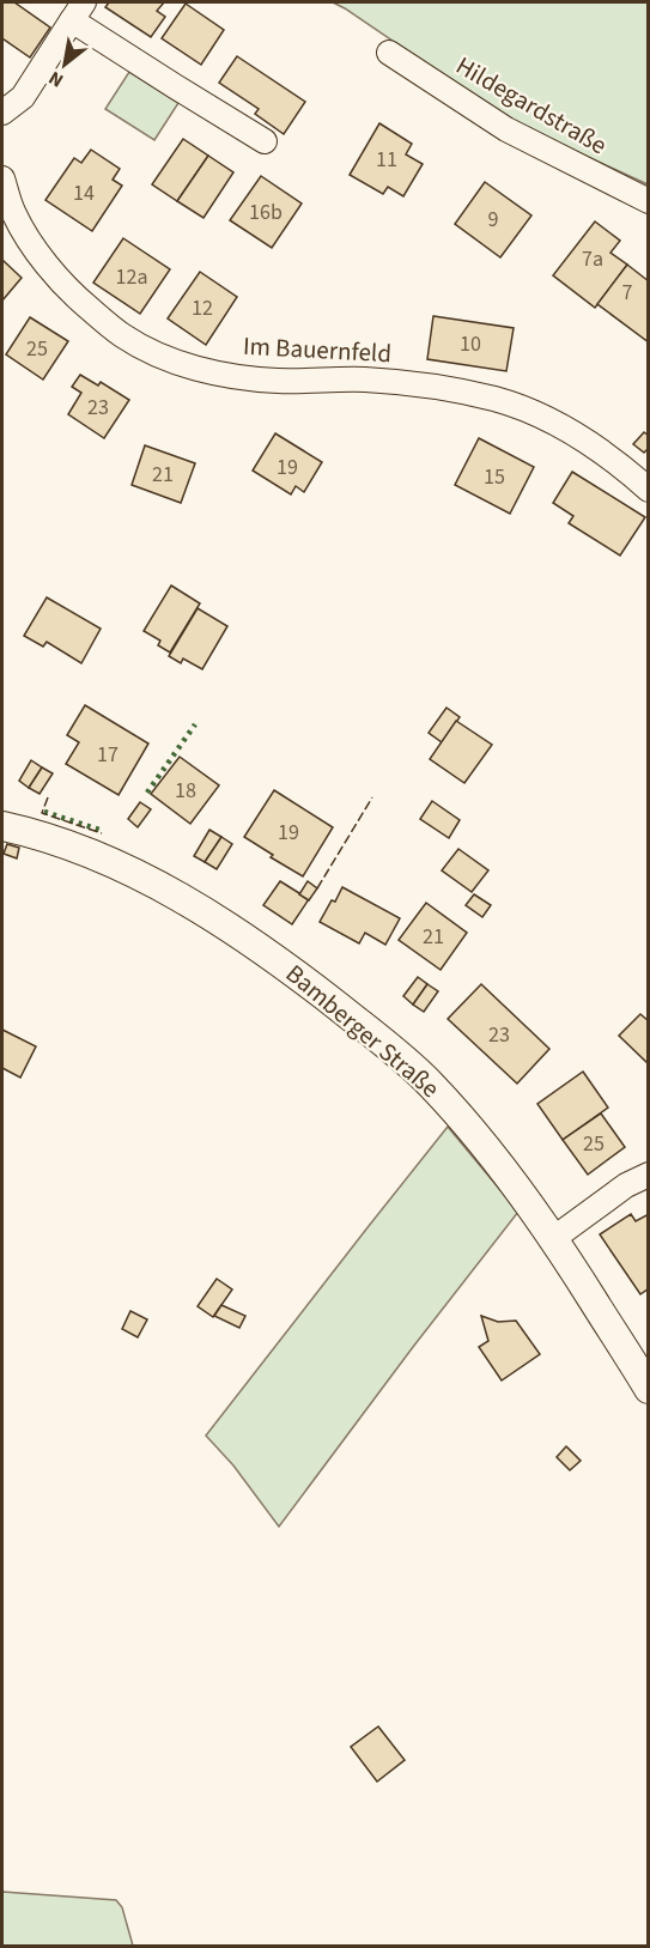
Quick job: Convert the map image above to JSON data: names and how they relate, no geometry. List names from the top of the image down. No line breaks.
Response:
{"streets":{"street":["Hildegardstraße","Im Bauernfeld","Bamberger Straße"]},"house_numbers":["11","14","16b","9","7a","12a","7","12","10","25","23","19","21","15","17","18","19","21","23","25"],"north":"bottom left"}
